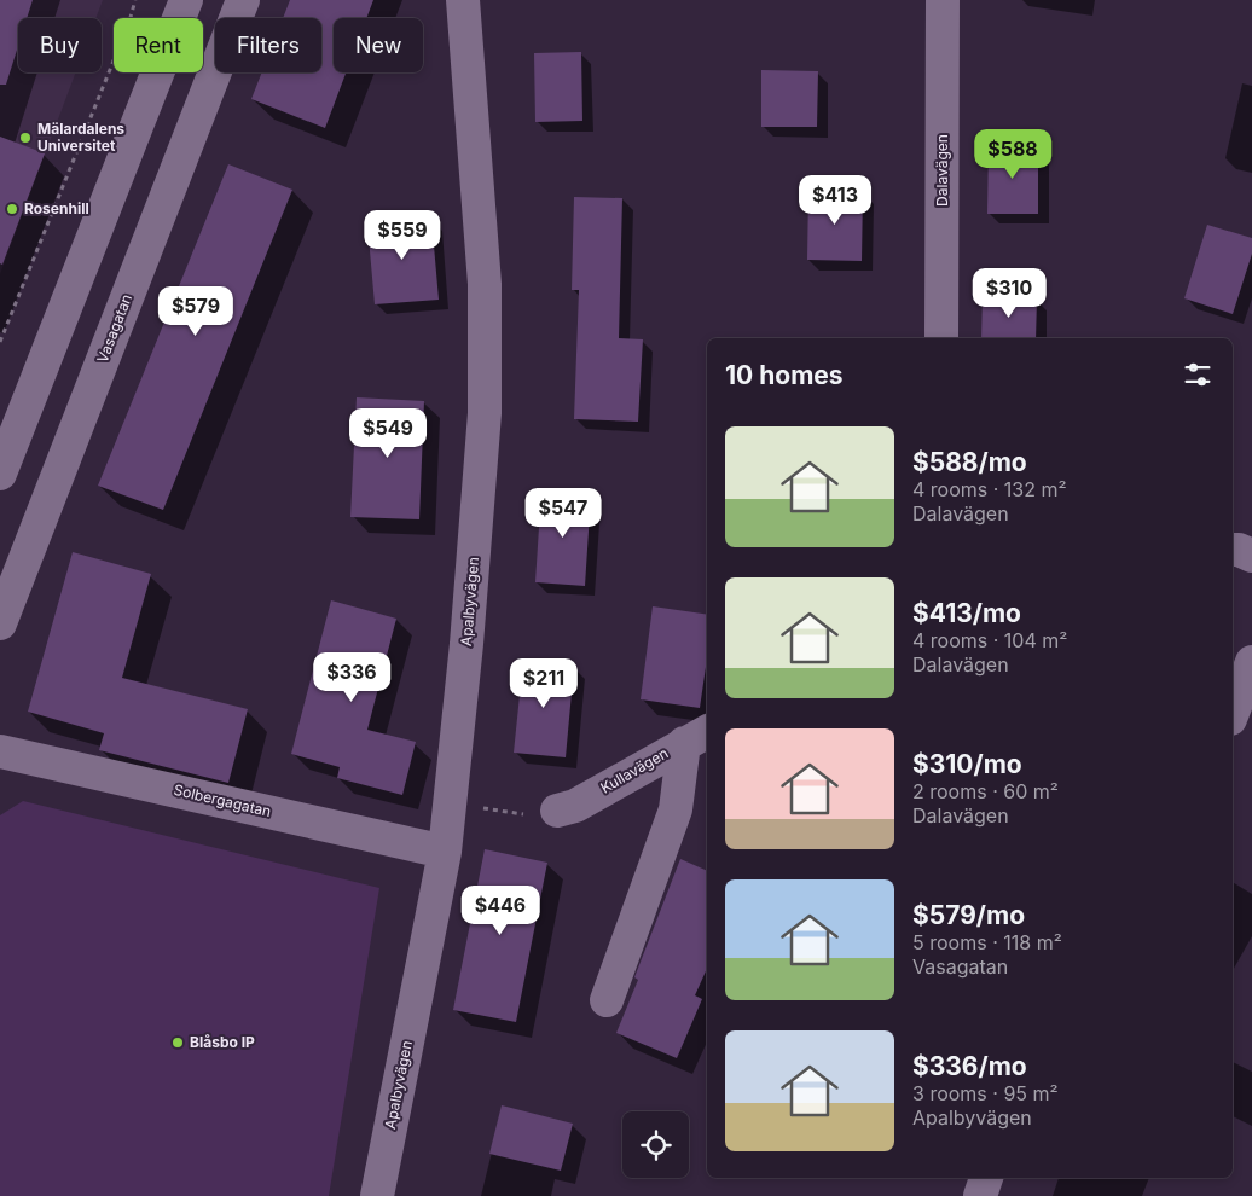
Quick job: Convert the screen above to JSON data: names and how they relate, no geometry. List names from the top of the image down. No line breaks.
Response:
{"streets":{"street":["Dalavägen","Vasagatan","Apalbyvägen","Kullavägen","Solbergagatan"]},"crossings":[["Apalbyvägen","Solbergagatan"]],"places":["Mälardalens Universitet","Rosenhill","Blåsbo IP"],"page":{"chip":["Buy","Rent","Filters","New"],"price":["$588","$413","$559","$310","$579","$549","$547","$336","$211","$446"],"heading":"10 homes","list":[{"name":"$588/mo","note":"4 rooms · 132 m² · Dalavägen"},{"name":"$413/mo","note":"4 rooms · 104 m² · Dalavägen"},{"name":"$310/mo","note":"2 rooms · 60 m² · Dalavägen"},{"name":"$579/mo","note":"5 rooms · 118 m² · Vasagatan"},{"name":"$336/mo","note":"3 rooms · 95 m² · Apalbyvägen"}]}}
